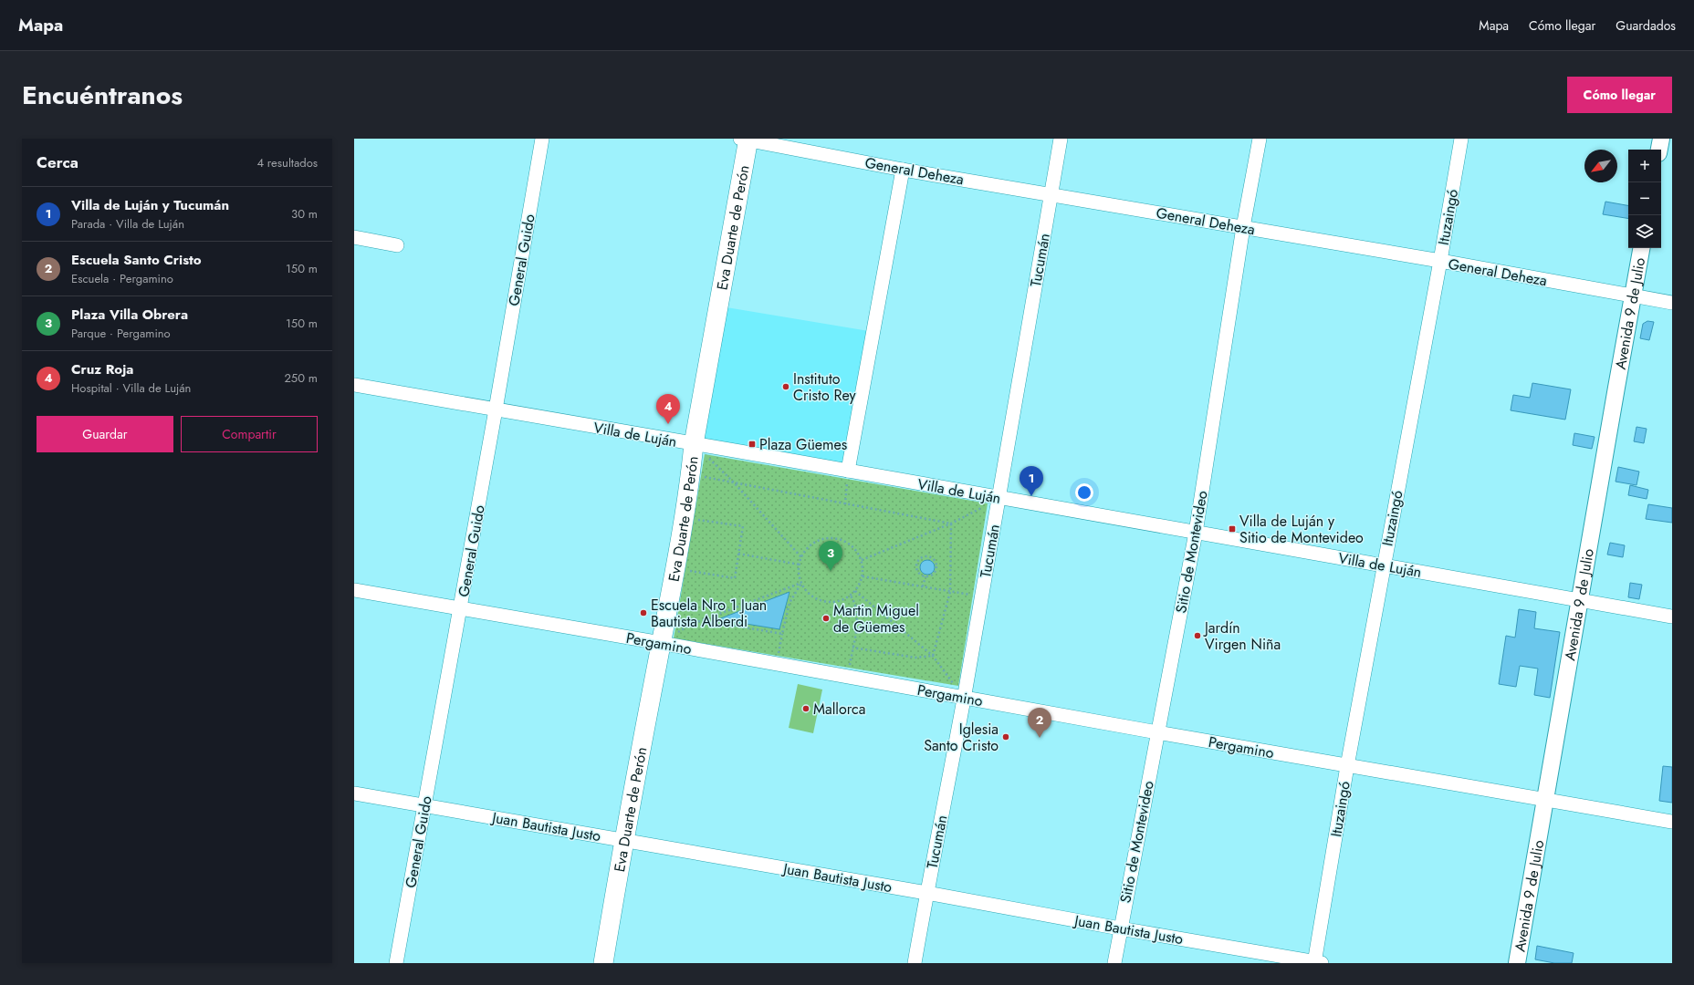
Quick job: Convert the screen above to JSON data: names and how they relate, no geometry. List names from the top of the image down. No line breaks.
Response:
{"streets":{"main road":["Eva Duarte de Perón"],"street":["General Deheza","Ituzaingó","General Guido","Tucumán","Avenida 9 de Julio","Villa de Luján","Sitio de Montevideo","Pergamino","Juan Bautista Justo"]},"crossings":[["General Deheza","Ituzaingó"],["General Deheza","Eva Duarte de Perón"],["General Deheza","Tucumán"],["General Deheza","Avenida 9 de Julio"],["General Deheza","Sitio de Montevideo"],["Ituzaingó","Villa de Luján"],["Ituzaingó","Pergamino"],["Ituzaingó","Juan Bautista Justo"],["Eva Duarte de Perón","Villa de Luján"],["Eva Duarte de Perón","Pergamino"],["Eva Duarte de Perón","Juan Bautista Justo"],["General Guido","Villa de Luján"],["General Guido","Pergamino"],["General Guido","Juan Bautista Justo"],["Tucumán","Villa de Luján"],["Tucumán","Pergamino"],["Tucumán","Juan Bautista Justo"],["Avenida 9 de Julio","Villa de Luján"],["Avenida 9 de Julio","Pergamino"],["Villa de Luján","Sitio de Montevideo"],["Sitio de Montevideo","Pergamino"],["Sitio de Montevideo","Juan Bautista Justo"]],"places":{"other":["Instituto Cristo Rey","Escuela Nro 1 Juan Bautista Alberdi","Martin Miguel de Güemes","Jardín Virgen Niña","Mallorca","Iglesia Santo Cristo"],"transit":["Plaza Güemes","Villa de Luján y Sitio de Montevideo"]},"north":"bottom left","page":{"header":"Mapa","nav":["Mapa","Cómo llegar","Guardados"],"title":"Encuéntranos","buttons":["Cómo llegar",["Guardar","Compartir"]],"heading":["Cerca","4 resultados"],"map_buttons":["+","−"],"list":[{"mark":"1","name":"Villa de Luján y Tucumán","note":"Parada · Villa de Luján","value":"30 m"},{"mark":"2","name":"Escuela Santo Cristo","note":"Escuela · Pergamino","value":"150 m"},{"mark":"3","name":"Plaza Villa Obrera","note":"Parque · Pergamino","value":"150 m"},{"mark":"4","name":"Cruz Roja","note":"Hospital · Villa de Luján","value":"250 m"}],"pins":["4","1","3","2"]}}
